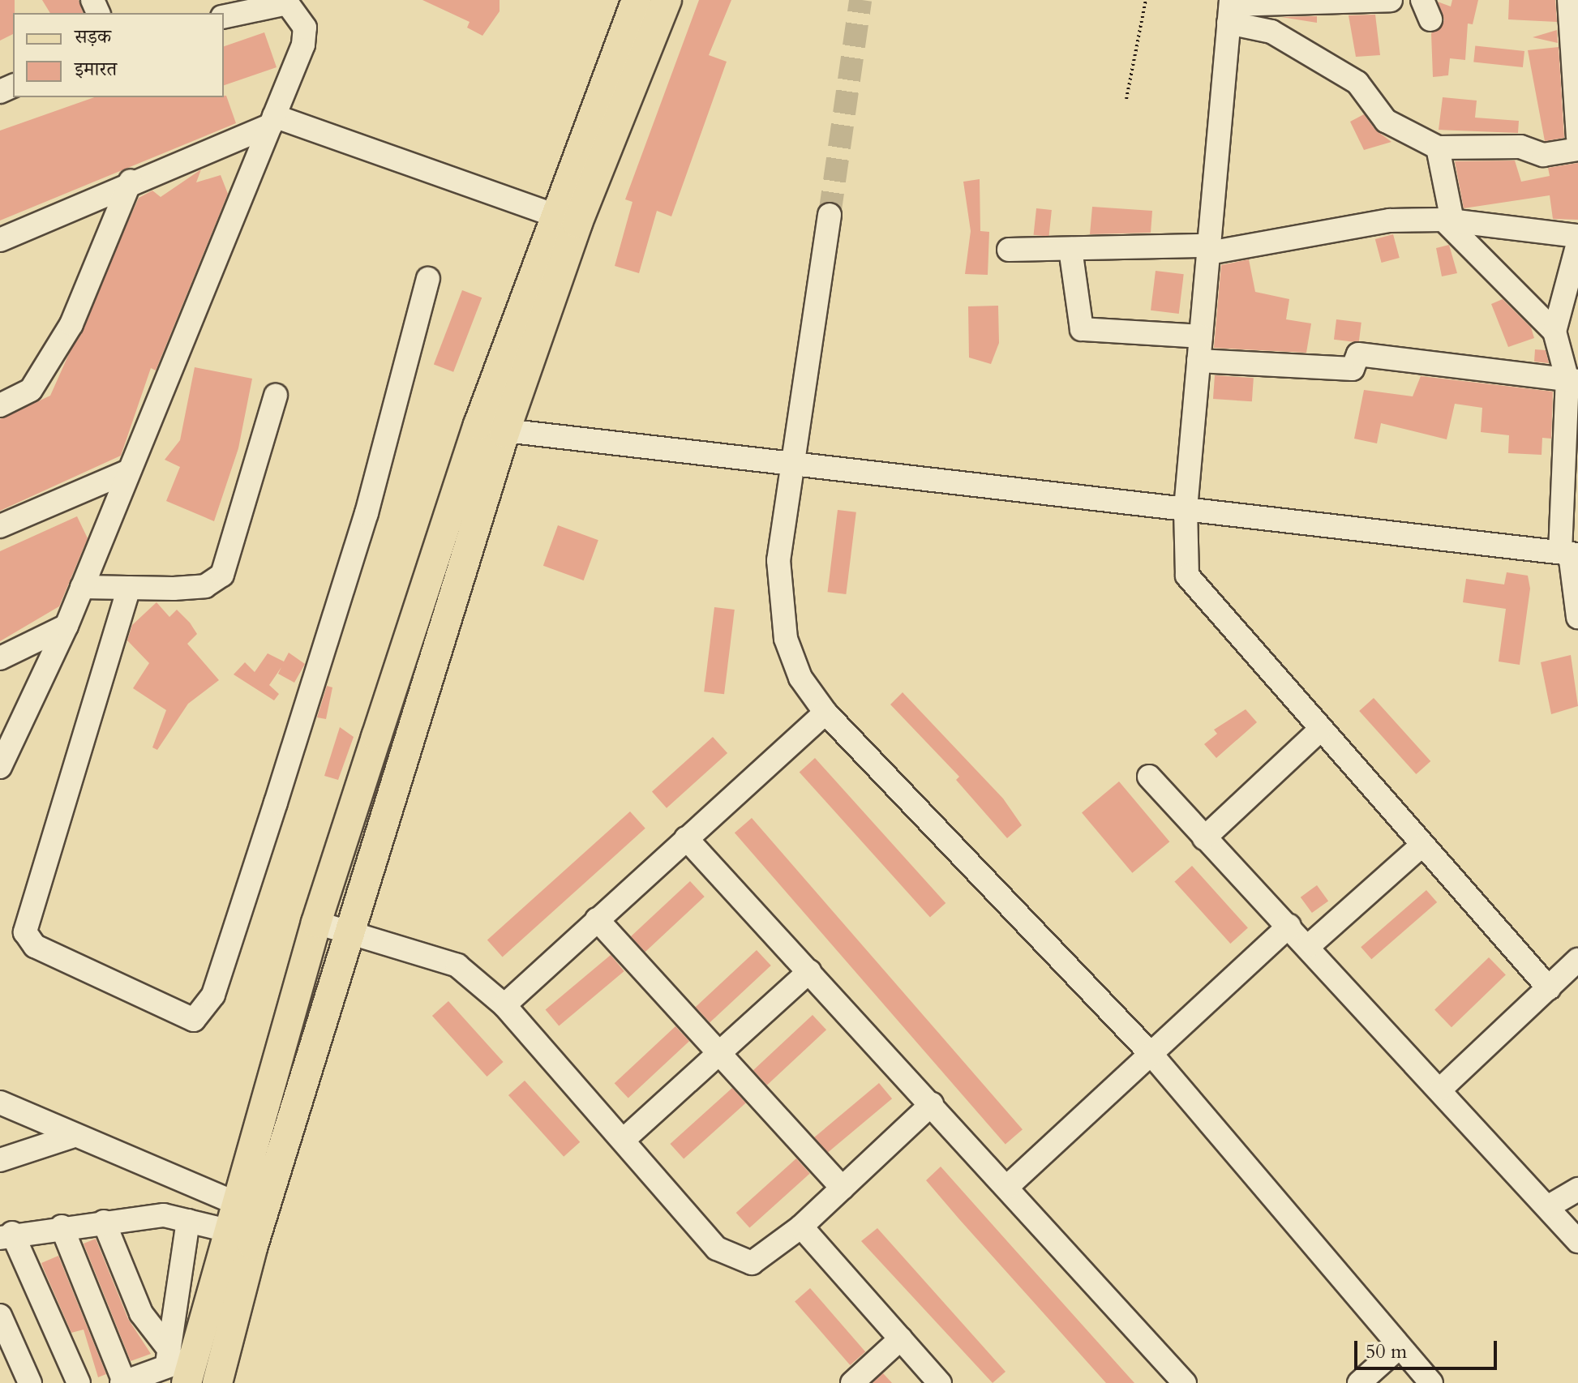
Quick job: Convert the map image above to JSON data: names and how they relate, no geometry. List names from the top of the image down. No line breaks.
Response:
{"legend":["सड़क","इमारत"],"scale_bar":"50 m"}
